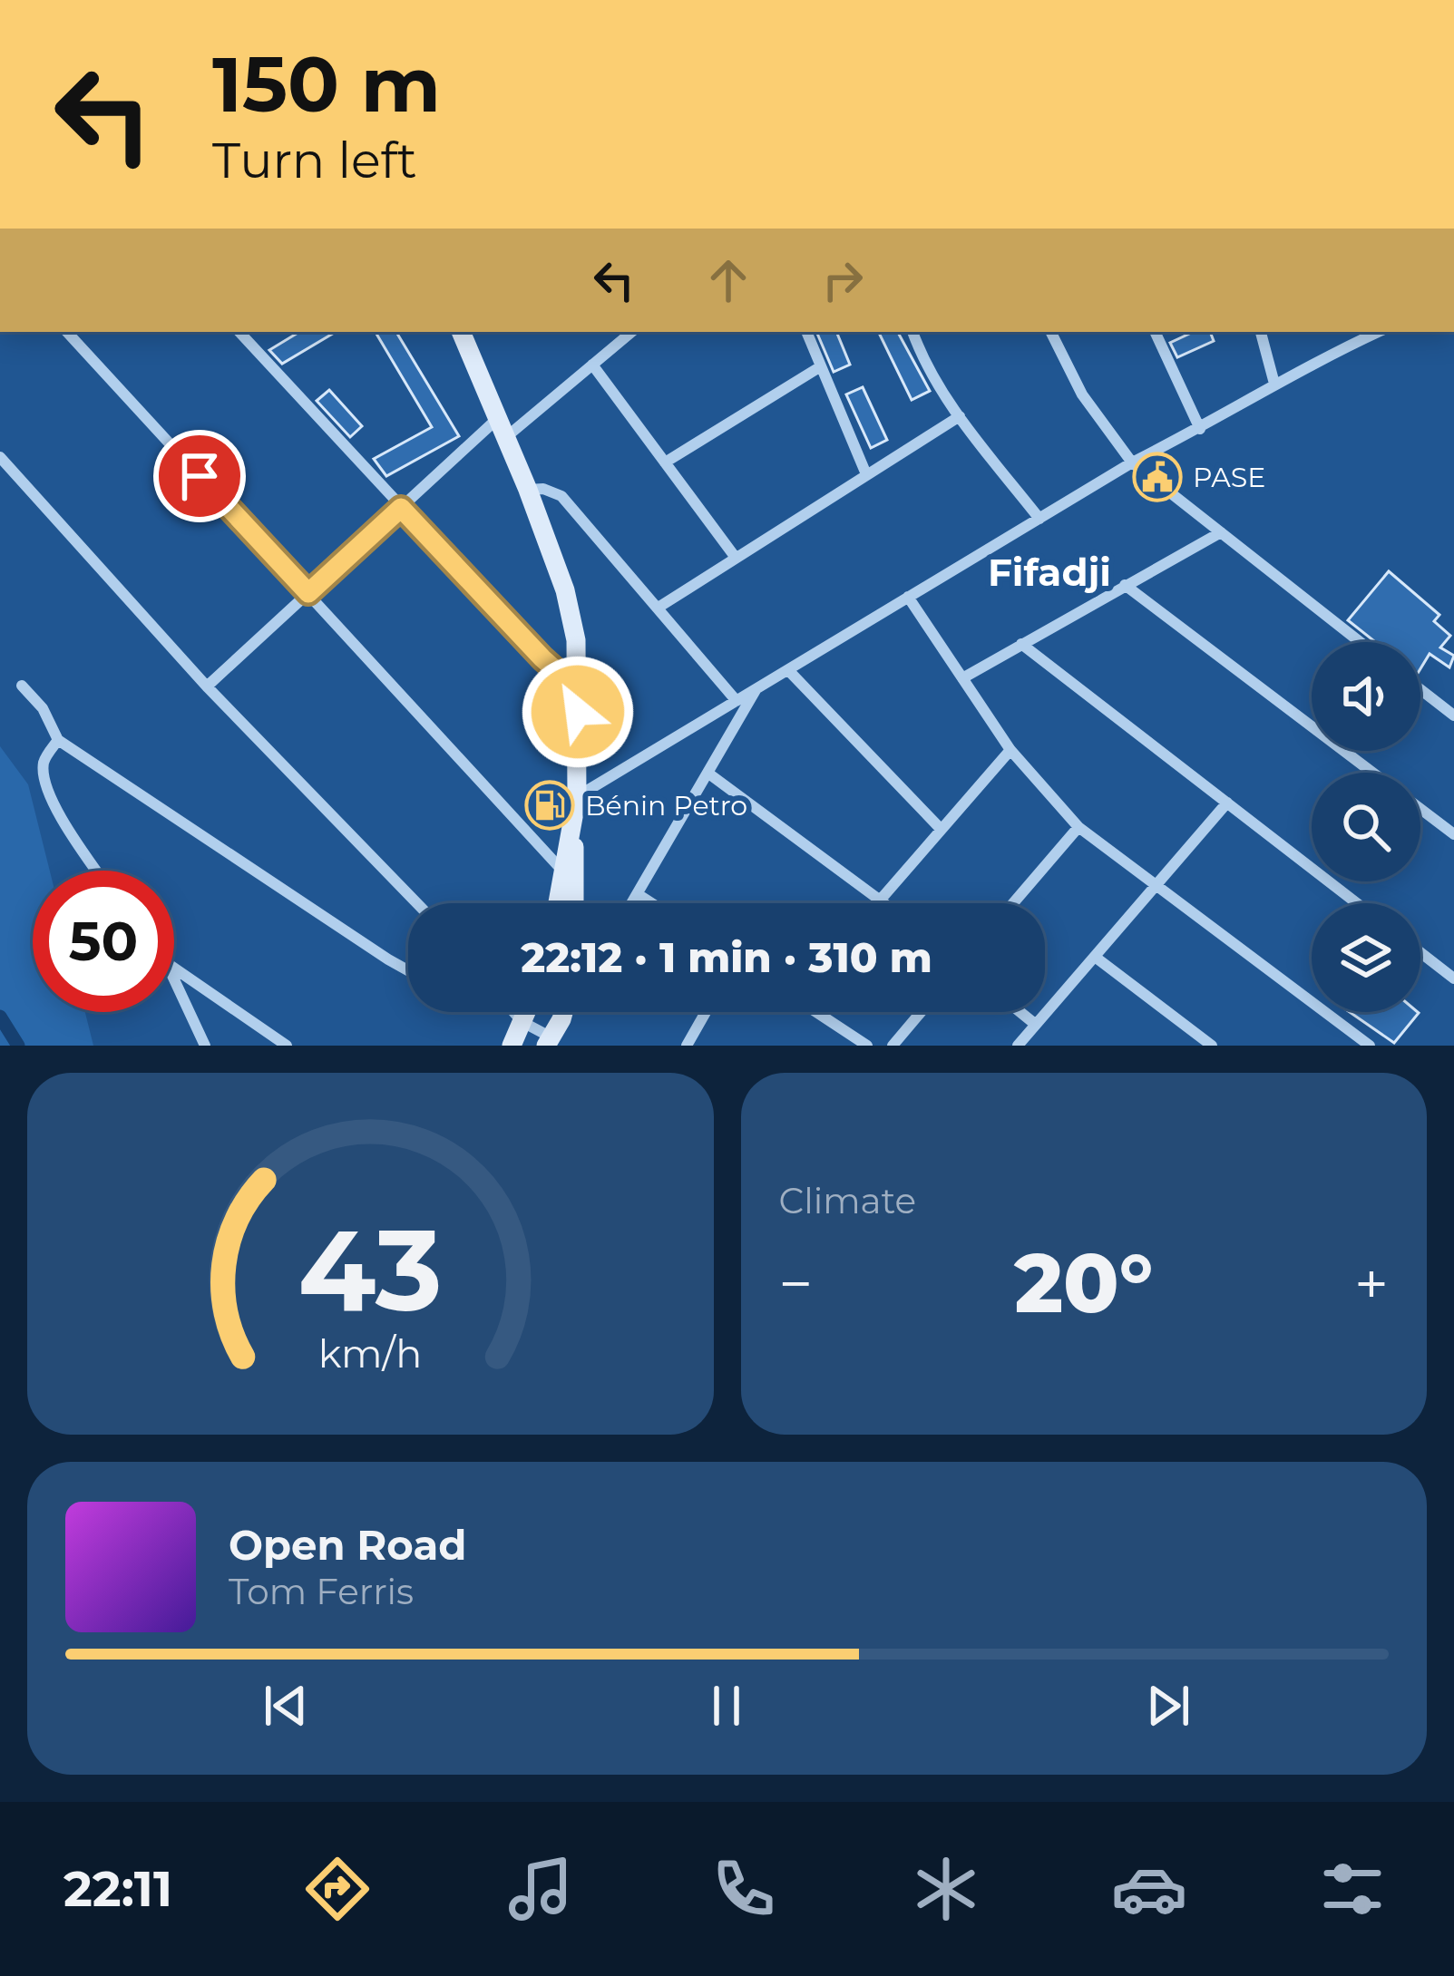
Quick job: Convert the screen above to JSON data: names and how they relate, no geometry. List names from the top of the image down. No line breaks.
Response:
{"districts":["Fifadji"],"places":{"public building":["PASE"],"fuel station":["Bénin Petro"]},"page":{"turn":["150 m","Turn left"],"limit":"50","trip":"22:12 · 1 min · 310 m","tile":"Climate","heat":["−","20°","+"],"song":["Open Road","Tom Ferris"],"tabs":"22:11","gauge":["43","km/h"]}}
